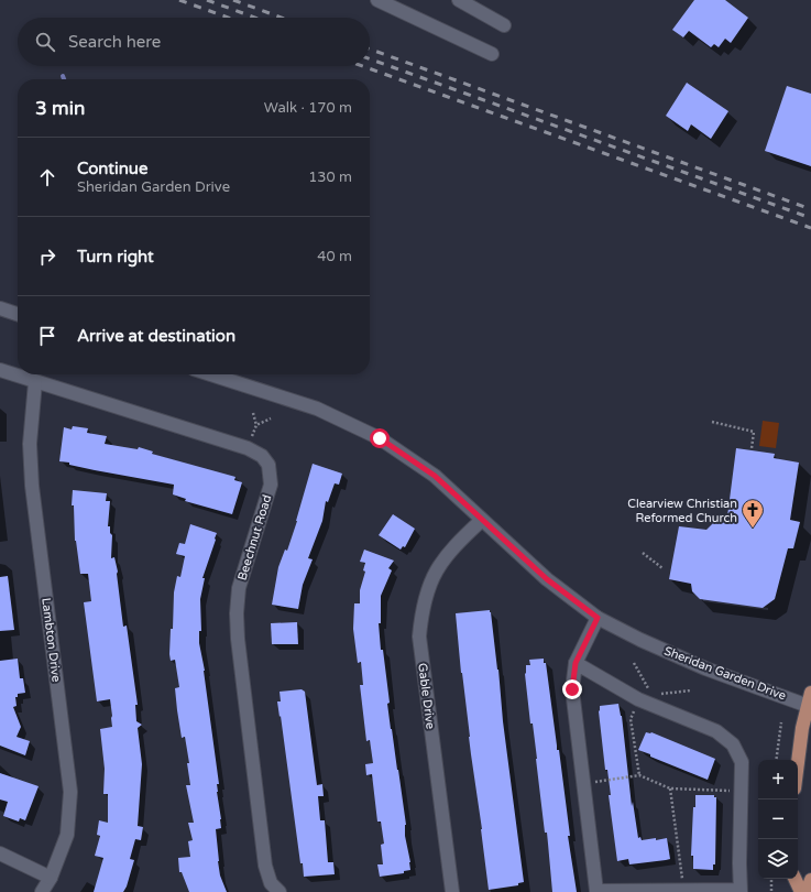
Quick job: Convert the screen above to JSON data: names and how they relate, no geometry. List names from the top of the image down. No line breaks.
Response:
{"streets":{"street":["Beechnut Road","Lambton Drive","Sheridan Garden Drive","Gable Drive"]},"crossings":[["Beechnut Road","Lambton Drive"],["Sheridan Garden Drive","Gable Drive"]],"places":{"church":["Clearview Christian Reformed Church"]},"page":{"search":"Search here","heading":["3 min","Walk · 170 m"],"list":[["Continue","Sheridan Garden Drive","130 m"],["Turn right","40 m"],"Arrive at destination"],"map_buttons":["+","−"]}}
